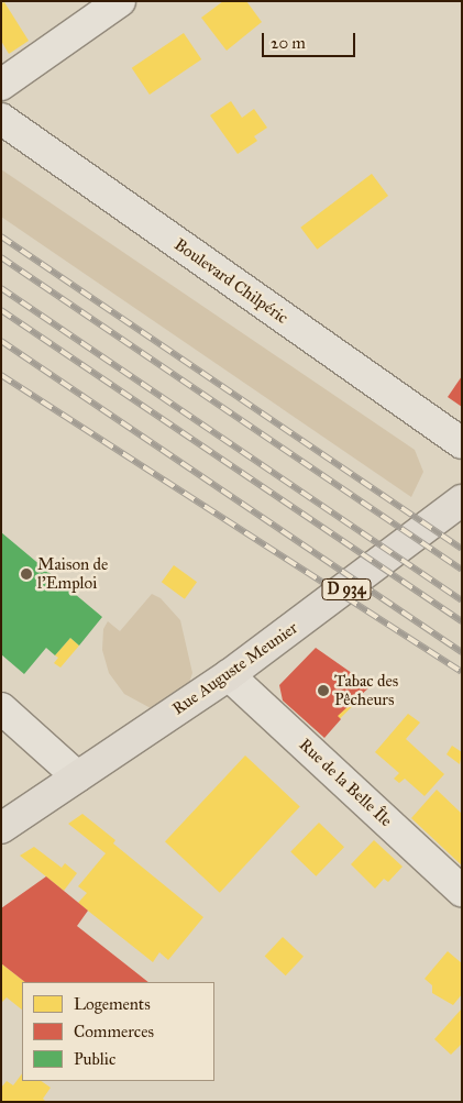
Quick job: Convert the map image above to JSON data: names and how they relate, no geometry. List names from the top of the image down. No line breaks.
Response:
{"streets":{"main road":["D 934","Rue Auguste Meunier"],"street":["Boulevard Chilpéric","Rue de la Belle Île"]},"crossings":[["Rue Auguste Meunier","Rue de la Belle Île"]],"places":["Maison de l'Emploi","Tabac des Pêcheurs"],"legend":["Logements","Commerces","Public"],"scale_bar":"20 m"}
